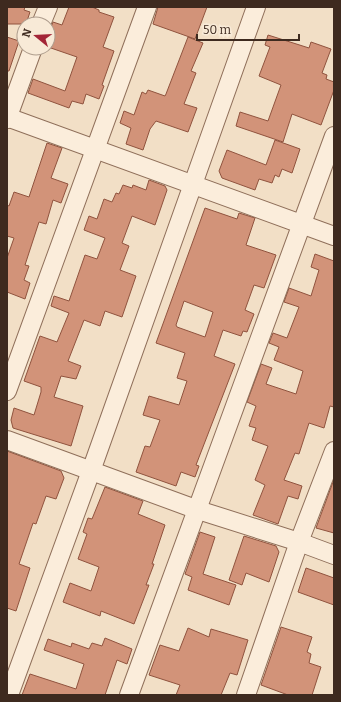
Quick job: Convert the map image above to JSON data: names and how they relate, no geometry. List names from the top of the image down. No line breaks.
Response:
{"scale_bar":"50 m","north":"left"}
